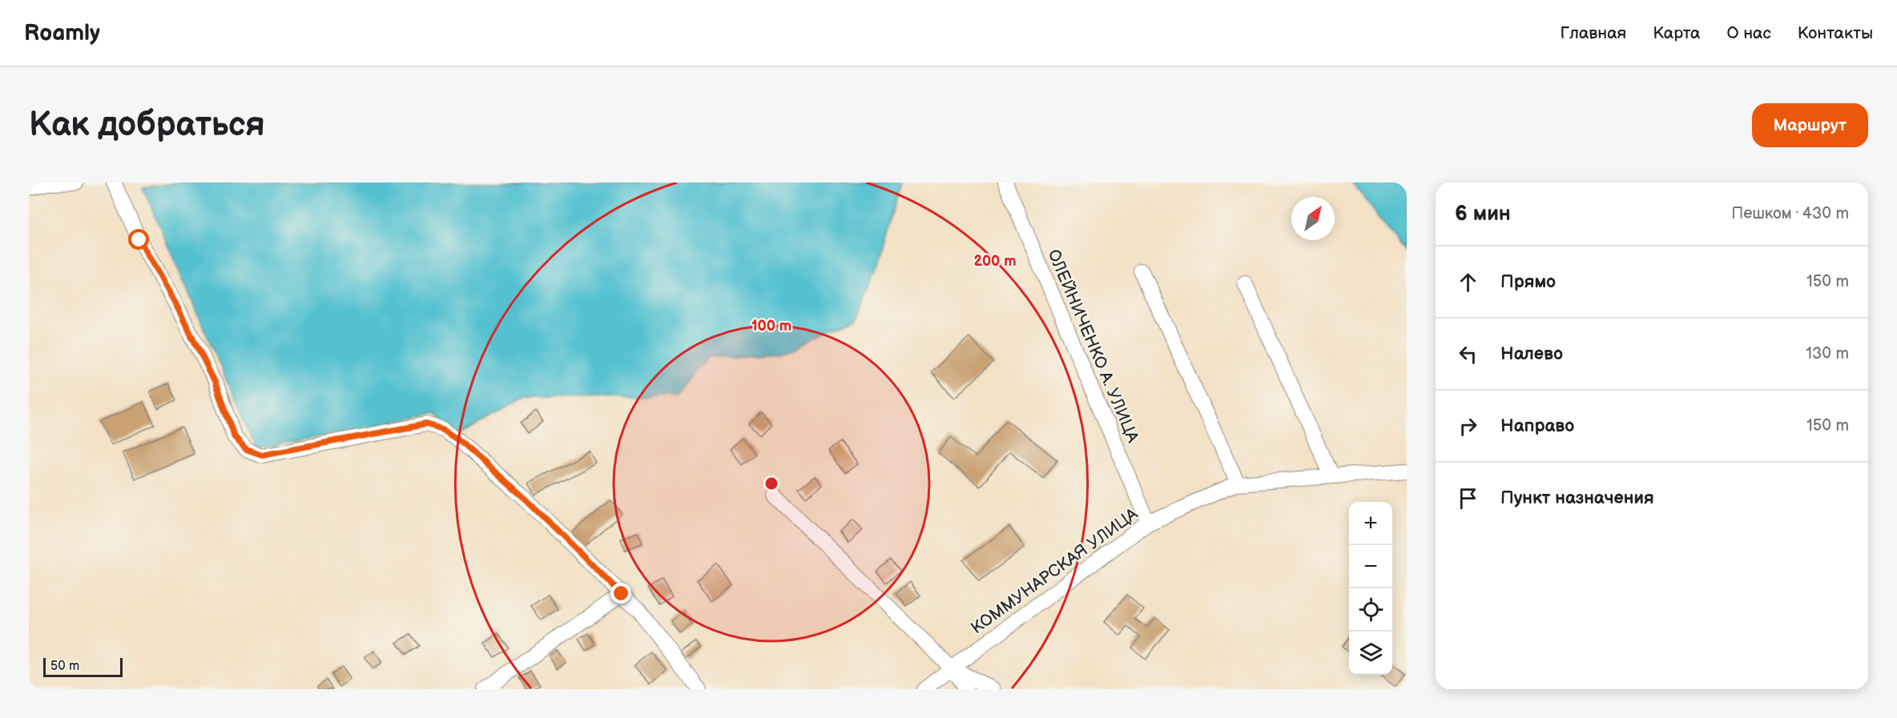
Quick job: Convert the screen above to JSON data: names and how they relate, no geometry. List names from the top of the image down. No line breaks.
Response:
{"streets":{"street":["ОЛЕЙНИЧЕНКО А. УЛИЦА","КОММУНАРСКАЯ УЛИЦА"]},"crossings":[["ОЛЕЙНИЧЕНКО А. УЛИЦА","КОММУНАРСКАЯ УЛИЦА"]],"scale_bar":"50 m","north":"top right","page":{"header":"Roamly","nav":["Главная","Карта","О нас","Контакты"],"buttons":"Маршрут","title":"Как добраться","heading":["6 мин","Пешком · 430 m"],"list":[["Прямо","150 m"],["Налево","130 m"],["Направо","150 m"],"Пункт назначения"],"map_buttons":["+","−"],"scale":"50 m"},"rings":["200 m","100 m"]}
